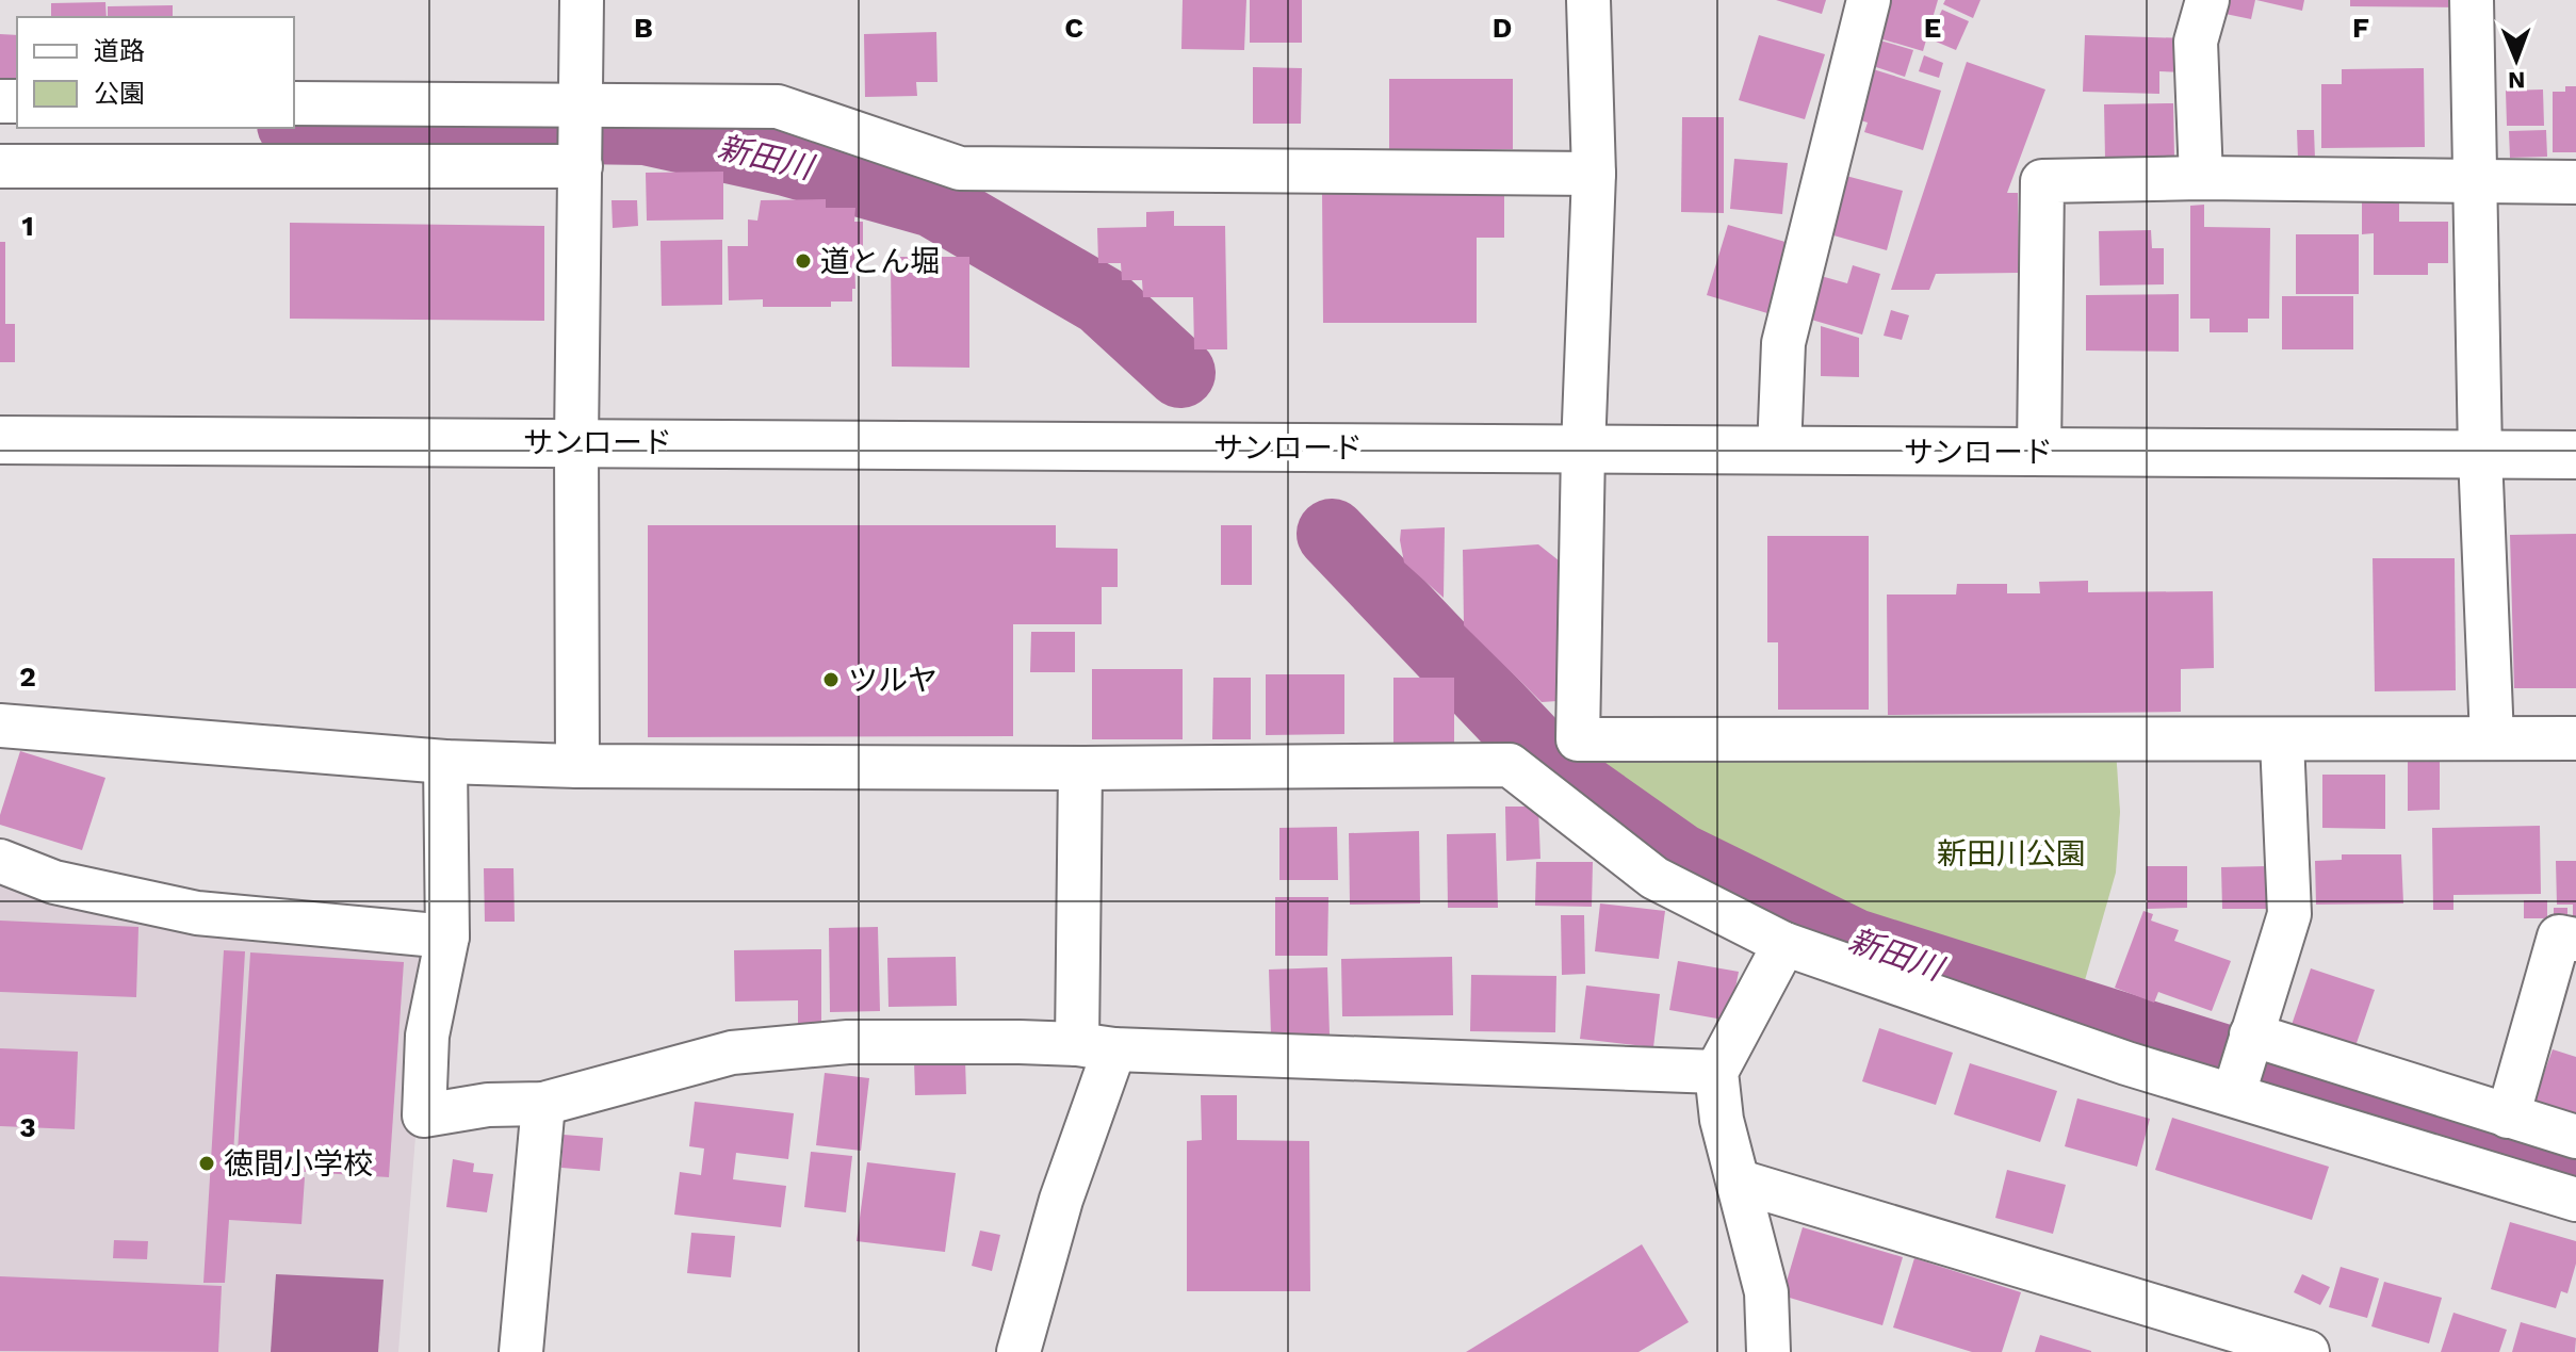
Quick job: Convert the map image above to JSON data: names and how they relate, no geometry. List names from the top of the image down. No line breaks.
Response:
{"streets":{"street":["サンロード"]},"water":["新田川"],"parks":["新田川公園"],"places":["道とん堀","ツルヤ","徳間小学校"],"legend":["道路","公園"],"north":"bottom","grid":{"columns":["B","C","D","E","F"],"rows":["1","2","3"]}}
